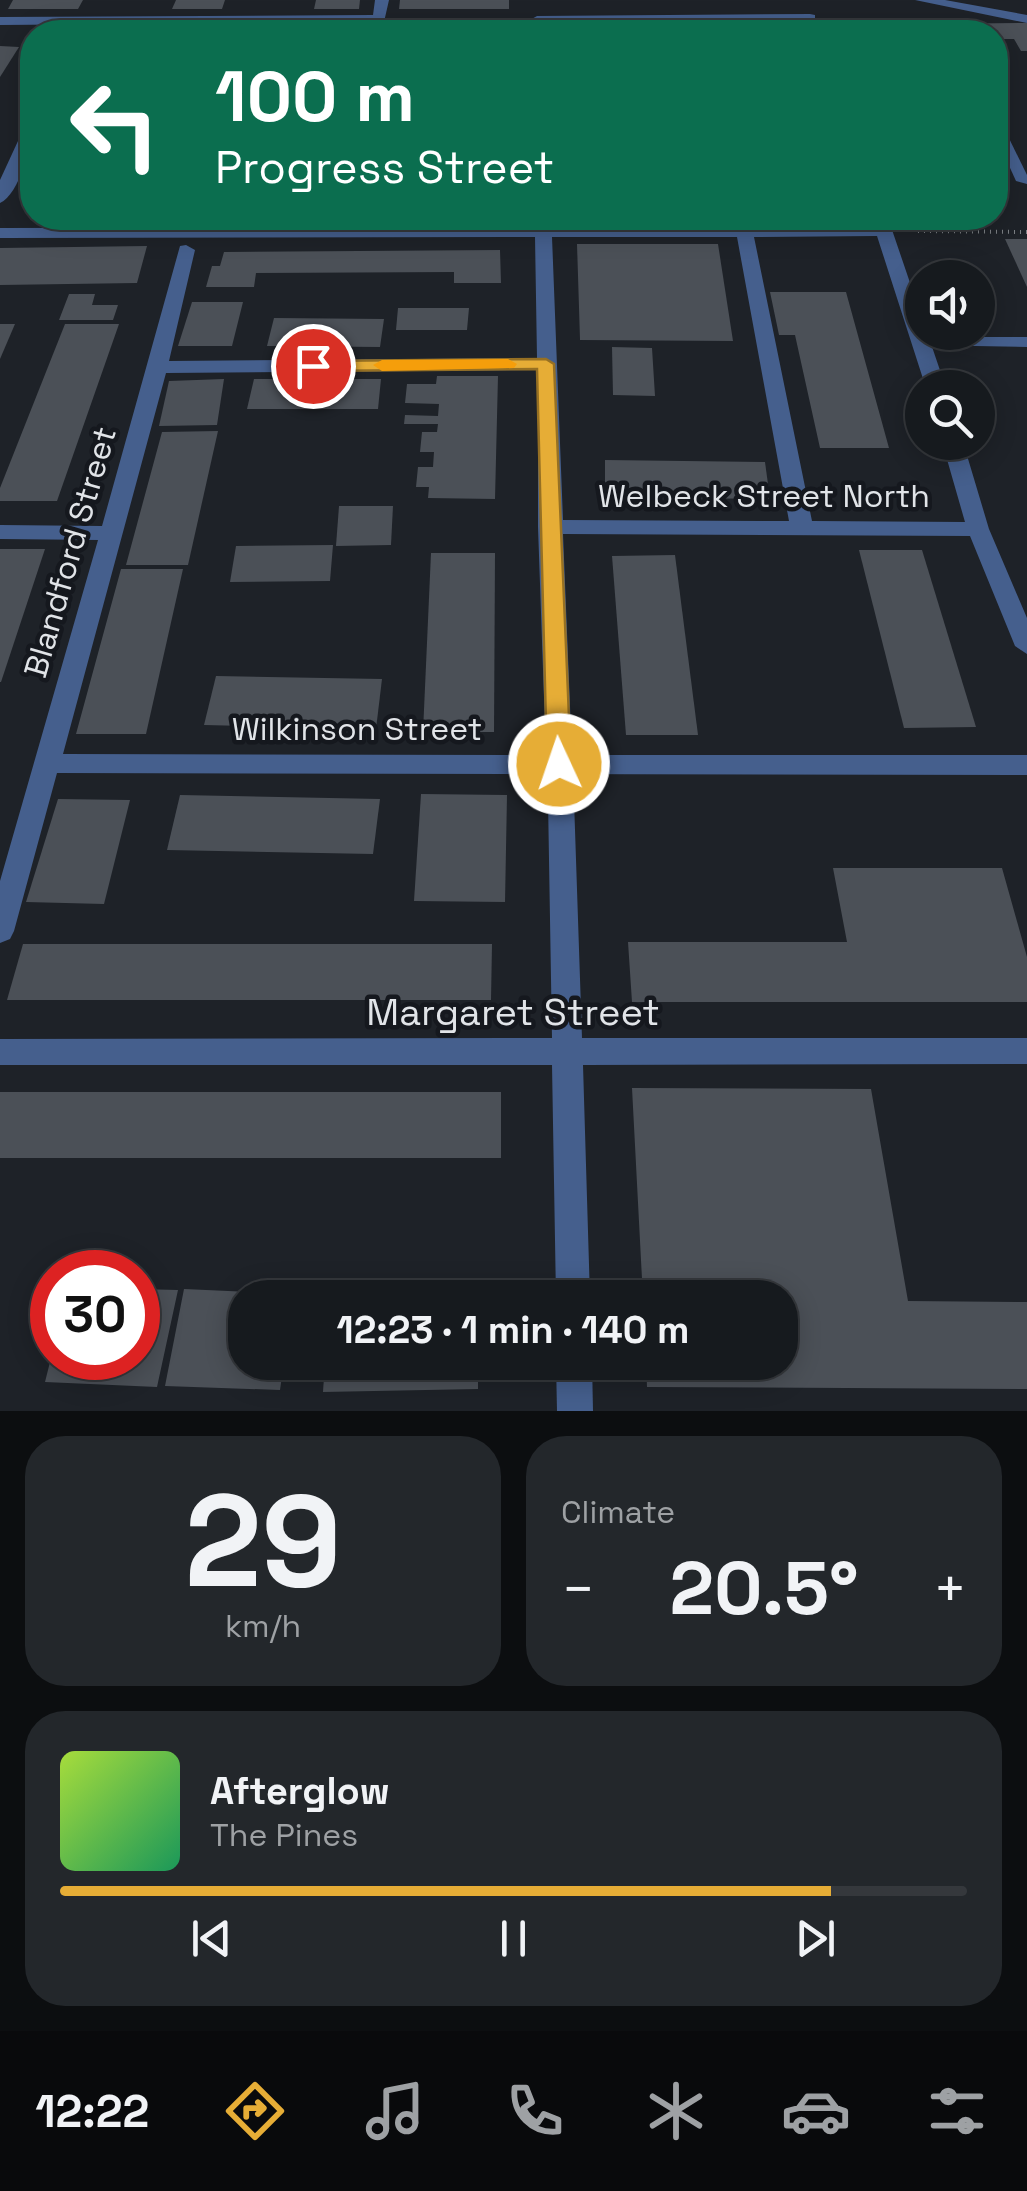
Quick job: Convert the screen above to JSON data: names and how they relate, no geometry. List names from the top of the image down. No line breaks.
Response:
{"streets":{"street":["Welbeck Street North","Blandford Street","Wilkinson Street","Margaret Street"]},"crossings":[["Blandford Street","Wilkinson Street"]],"page":{"turn":["100 m","Progress Street"],"limit":"30","trip":"12:23 · 1 min · 140 m","tile":[["29","km/h"],"Climate"],"heat":["−","20.5°","+"],"song":["Afterglow","The Pines"],"tabs":"12:22"}}
